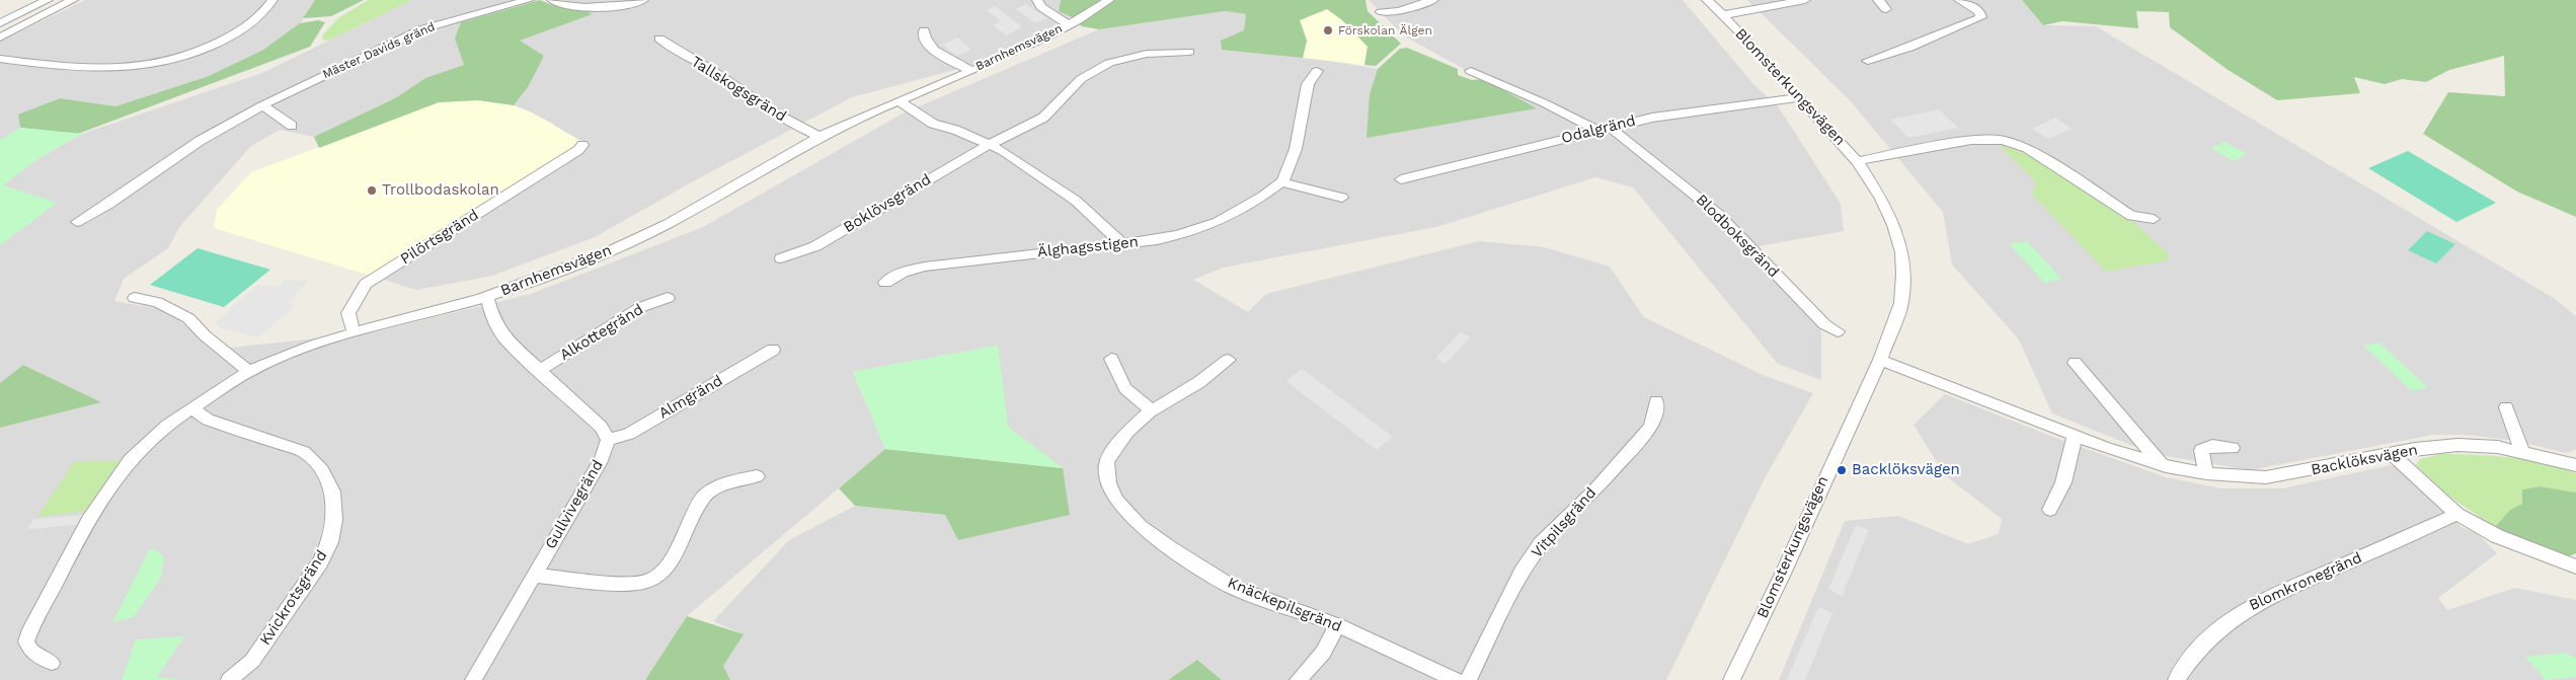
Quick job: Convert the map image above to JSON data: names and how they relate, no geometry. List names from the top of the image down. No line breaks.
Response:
{"streets":{"street":["Barnhemsvägen","Mäster Davids gränd","Blomsterkungsvägen","Tallskogsgränd","Odalgränd","Boklövsgränd","Blodboksgränd","Pilörtsgränd","Älghagsstigen","Alkottegränd","Almgränd","Backlöksvägen","Gullvivegränd","Vitpilsgränd","Blomkronegränd","Kvickrotsgränd","Knäckepilsgränd"]},"crossings":[["Barnhemsvägen","Tallskogsgränd"],["Barnhemsvägen","Pilörtsgränd"],["Blomsterkungsvägen","Odalgränd"],["Blomsterkungsvägen","Backlöksvägen"],["Odalgränd","Blodboksgränd"],["Almgränd","Gullvivegränd"]],"places":["Förskolan Älgen","Trollbodaskolan","Backlöksvägen"]}
